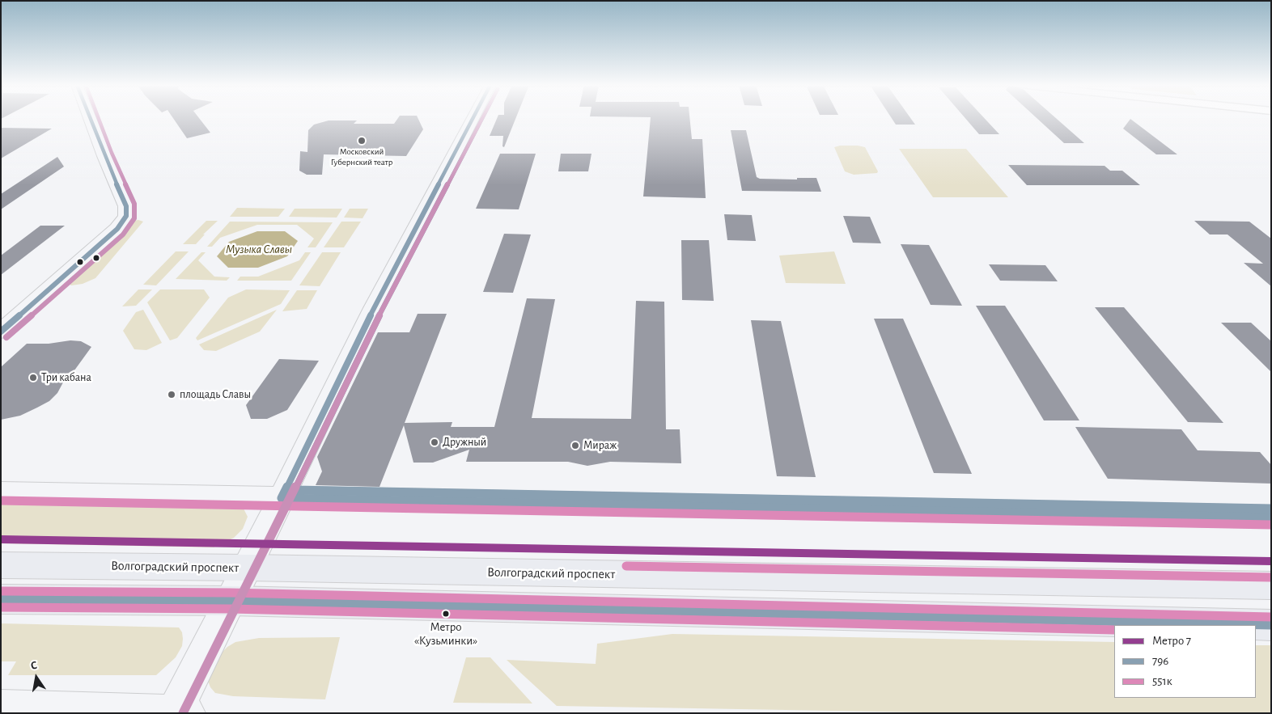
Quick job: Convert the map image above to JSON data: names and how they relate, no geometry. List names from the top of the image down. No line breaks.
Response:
{"streets":{"main road":["Волгоградский проспект"]},"water":["Музыка Славы"],"places":["Московский Губернский театр","Три кабана","площадь Славы","Дружный","Мираж","Метро «Кузьминки»"],"lines":["transit line 796","transit line 551к","metro line 7"],"legend":["Метро 7","796","551к"],"north":"top"}
